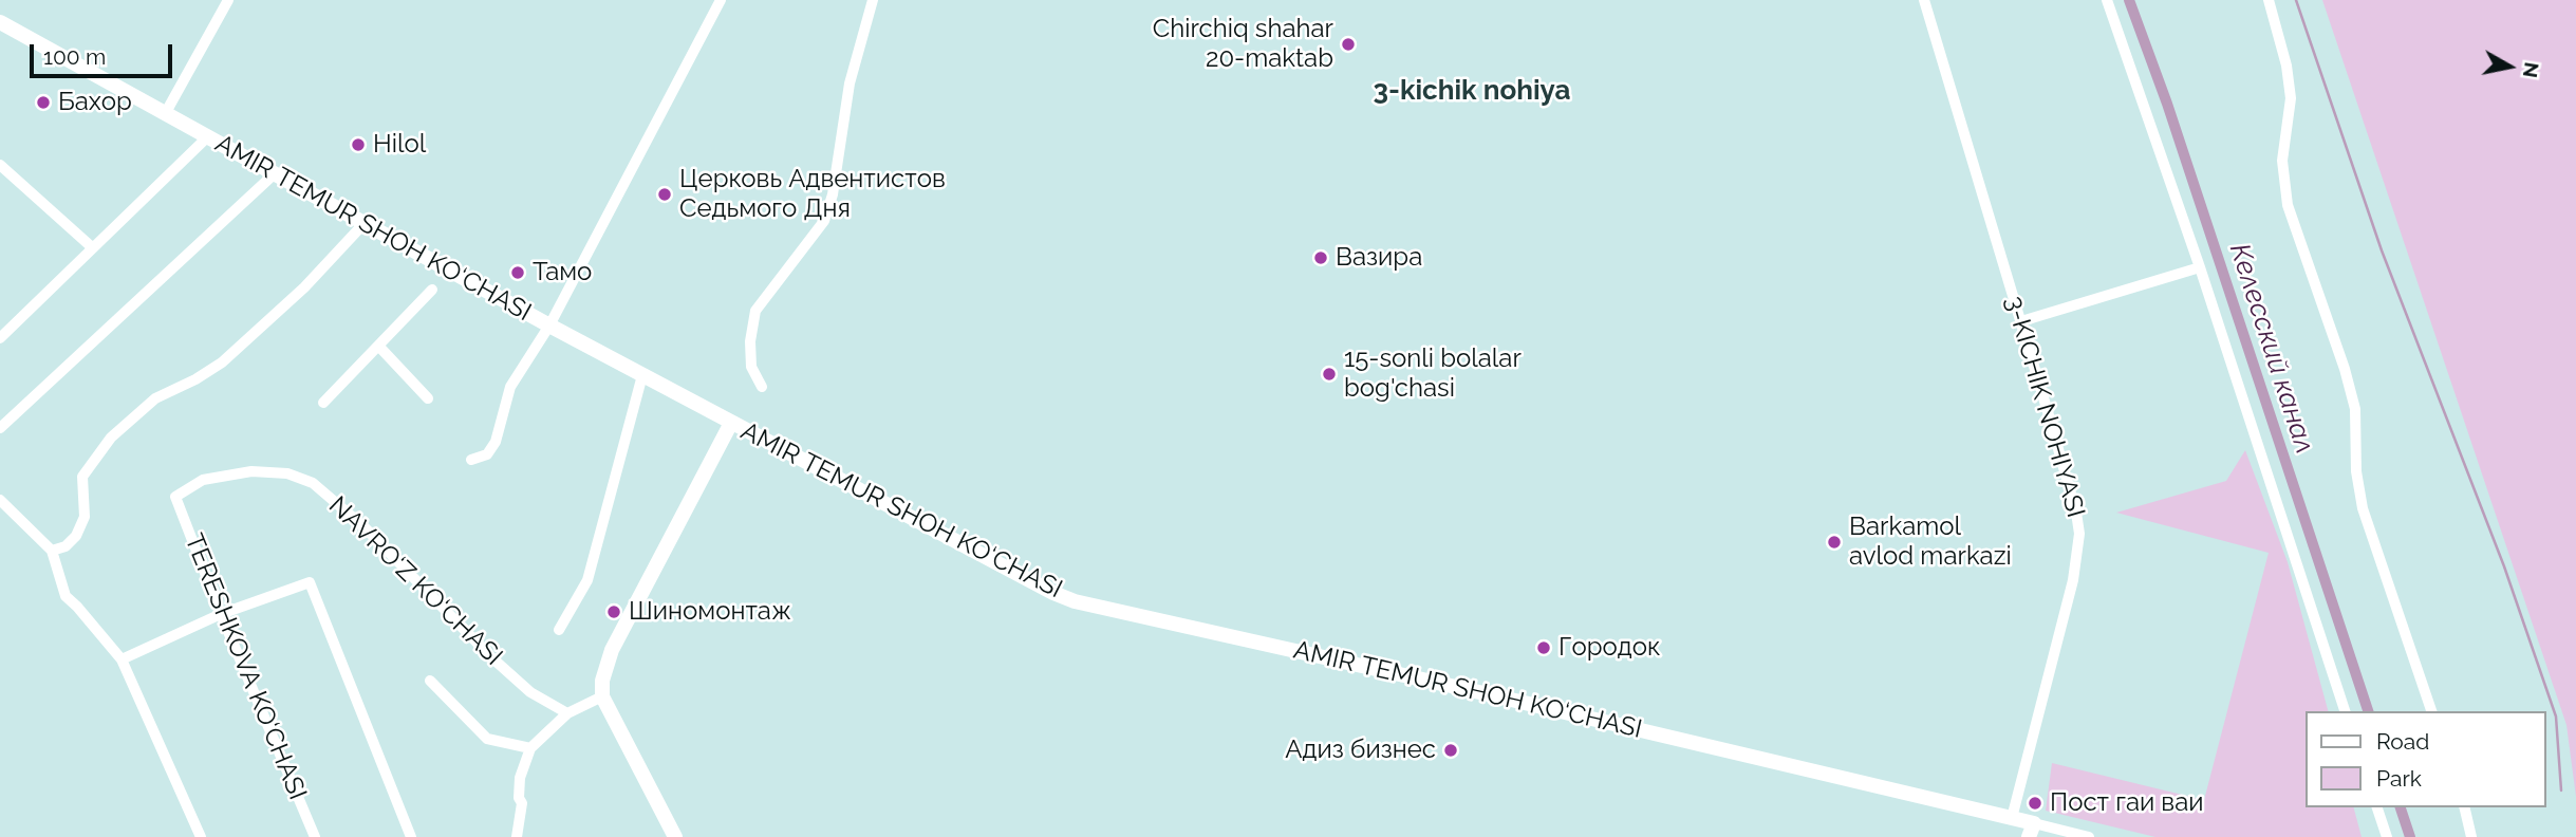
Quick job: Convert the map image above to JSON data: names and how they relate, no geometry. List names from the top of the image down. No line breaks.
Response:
{"streets":{"main road":["AMIR TEMUR SHOH KO‘CHASI"],"street":["3-KICHIK NOHIYASI","NAVRO‘Z KO‘CHASI","TERESHKOVA KO‘CHASI"]},"crossings":[["AMIR TEMUR SHOH KO‘CHASI","3-KICHIK NOHIYASI"],["NAVRO‘Z KO‘CHASI","TERESHKOVA KO‘CHASI"]],"districts":["3-kichik nohiya"],"water":["Келесский канал"],"places":["Chirchiq shahar 20-maktab","Бахор","Hilol","Церковь Адвентистов Седьмого Дня","Вазира","Тамо","15-sonli bolalar bog'chasi","Barkamol avlod markazi","Шиномонтаж","Городок","Адиз бизнес","Пост гаи ваи"],"legend":["Road","Park"],"scale_bar":"100 m","north":"right"}
